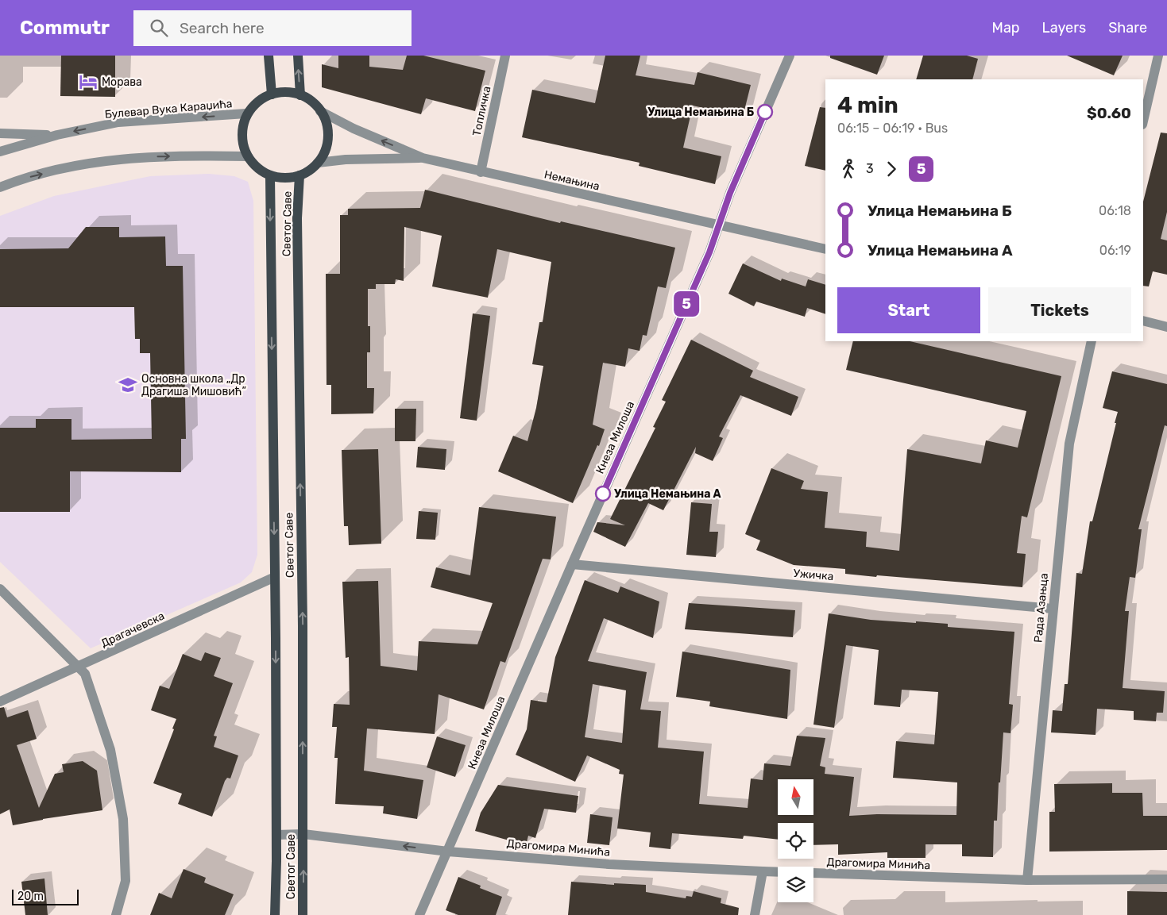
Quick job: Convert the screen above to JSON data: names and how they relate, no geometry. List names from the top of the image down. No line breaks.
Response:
{"streets":{"main road":["Светог Саве"],"street":["Булевар Вука Караџића","Топличка","Немањина","Кнеза Милоша","Ужичка","Рада Азањца","Драгачевска","Драгомира Минића"]},"crossings":[["Булевар Вука Караџића","Немањина"],["Булевар Вука Караџића","Светог Саве"],["Топличка","Немањина"],["Немањина","Светог Саве"],["Немањина","Кнеза Милоша"],["Светог Саве","Драгачевска"],["Светог Саве","Драгомира Минића"],["Кнеза Милоша","Ужичка"],["Кнеза Милоша","Драгомира Минића"],["Ужичка","Рада Азањца"],["Рада Азањца","Драгомира Минића"]],"places":{"hotel":["Морава"],"other":["Улица Немањина Б","Улица Немањина А"],"school or university":["Основна школа „Др Драгиша Мишовић”"]},"lines":["bus line 5"],"scale_bar":"20 m","north":"top","page":{"header":"Commutr","search":"Search here","nav":["Map","Layers","Share"],"on_map":"5","heading":["4 min","06:15 – 06:19 · Bus","$0.60"],"legs":["3","5"],"list":[{"name":"Улица Немањина Б","value":"06:18"},{"name":"Улица Немањина А","value":"06:19"}],"buttons":["Start","Tickets"],"scale":"20 m"}}
